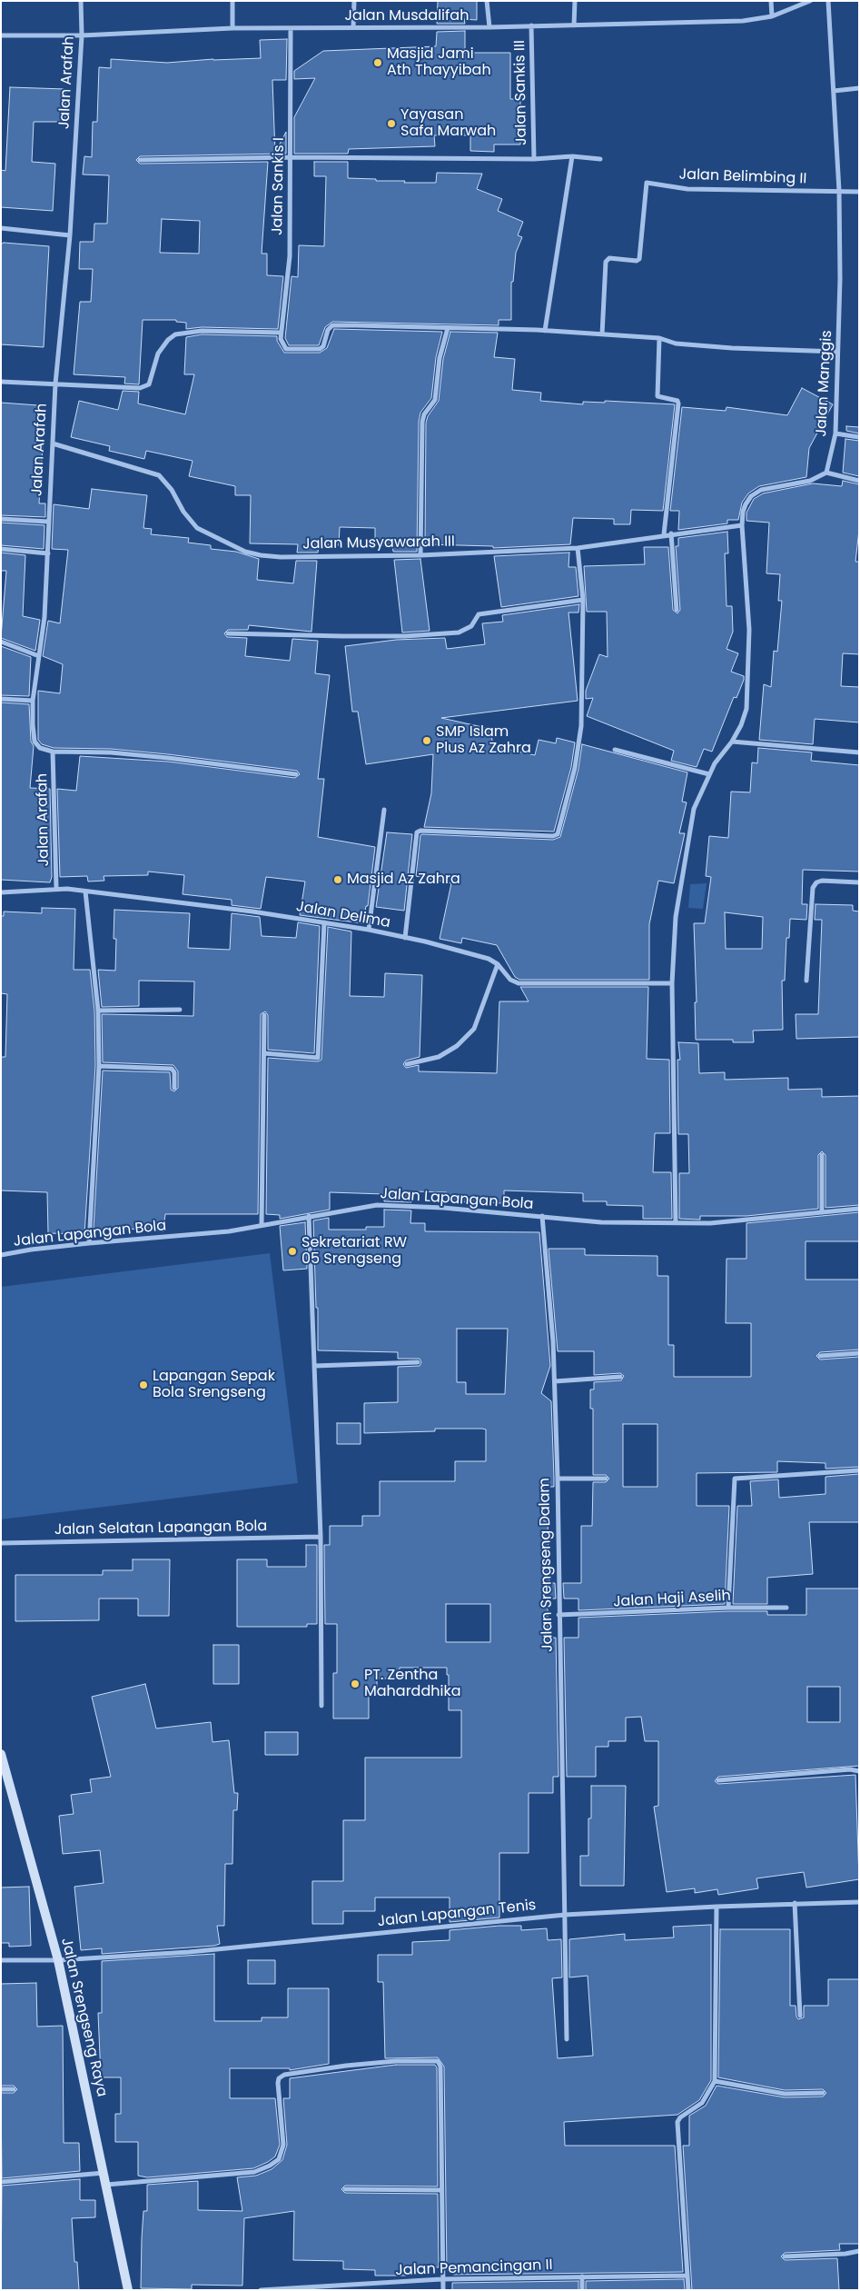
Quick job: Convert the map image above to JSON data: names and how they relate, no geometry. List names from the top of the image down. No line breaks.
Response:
{"streets":{"main road":["Jalan Srengseng Raya"],"street":["Jalan Musdalifah","Jalan Arafah","Jalan Sankis III","Jalan Belimbing II","Jalan Sankis I","Jalan Manggis","Jalan Musyawarah III","Jalan Delima","Jalan Lapangan Bola","Jalan Selatan Lapangan Bola","Jalan Srengseng Dalam","Jalan Haji Aselih","Jalan Lapangan Tenis","Jalan Pemancingan II"]},"crossings":[["Jalan Musdalifah","Jalan Arafah"],["Jalan Musdalifah","Jalan Sankis III"],["Jalan Musdalifah","Jalan Sankis I"],["Jalan Arafah","Jalan Musyawarah III"],["Jalan Arafah","Jalan Delima"],["Jalan Belimbing II","Jalan Manggis"],["Jalan Lapangan Bola","Jalan Srengseng Dalam"],["Jalan Srengseng Dalam","Jalan Haji Aselih"],["Jalan Srengseng Dalam","Jalan Lapangan Tenis"],["Jalan Lapangan Tenis","Jalan Srengseng Raya"]],"places":["Masjid Jami Ath Thayyibah","Yayasan Safa Marwah","SMP Islam Plus Az Zahra","Masjid Az Zahra","Sekretariat RW 05 Srengseng","Lapangan Sepak Bola Srengseng","PT. Zentha Maharddhika"]}
